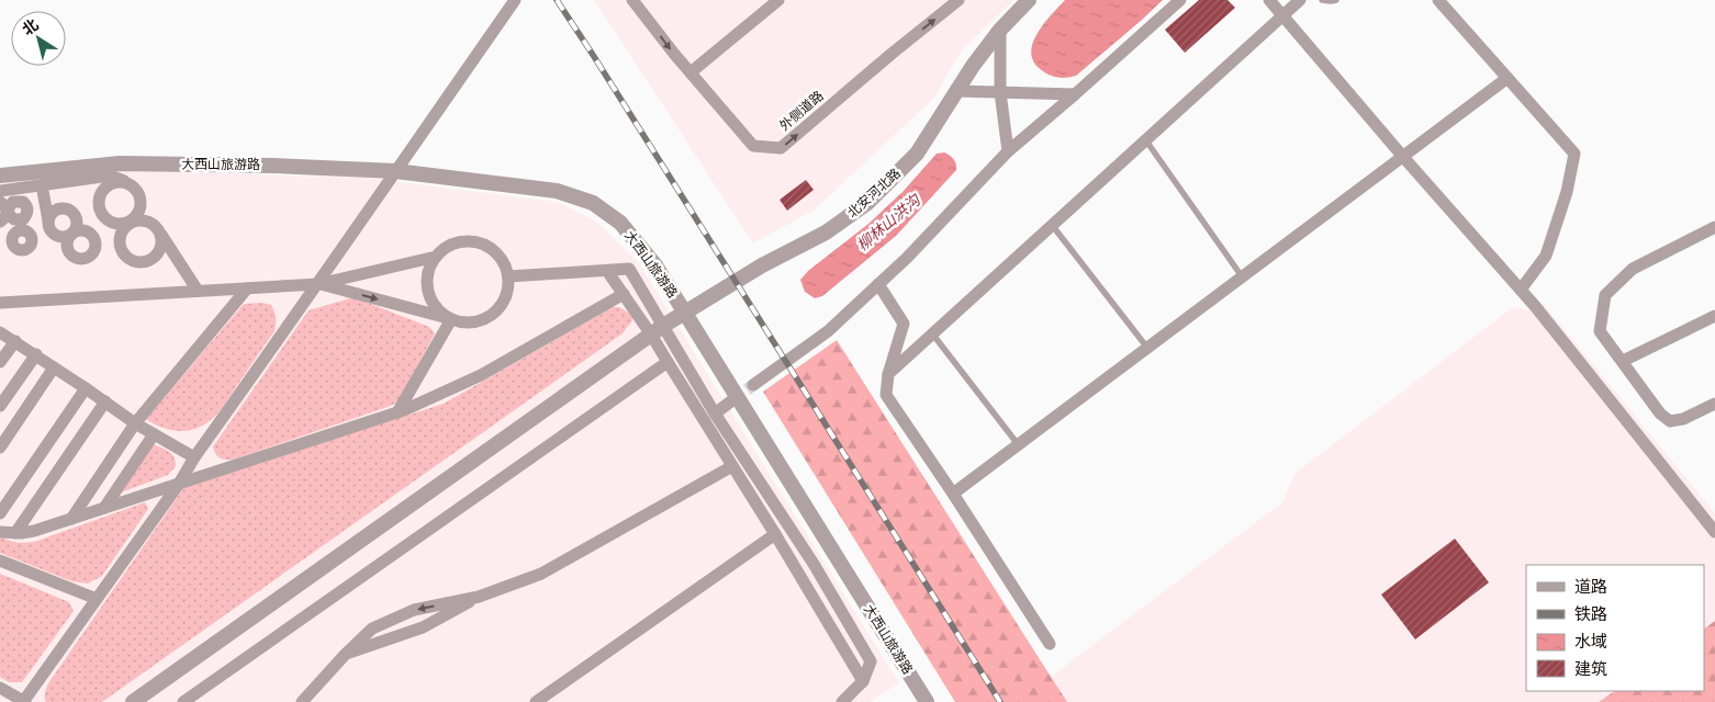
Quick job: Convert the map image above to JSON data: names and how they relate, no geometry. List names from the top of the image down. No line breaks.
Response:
{"streets":{"street":["外侧道路","大西山旅游路","北安河北路"]},"crossings":[["大西山旅游路","北安河北路"]],"water":["柳林山洪沟"],"legend":["道路","铁路","水域","建筑"],"north":"top left"}
